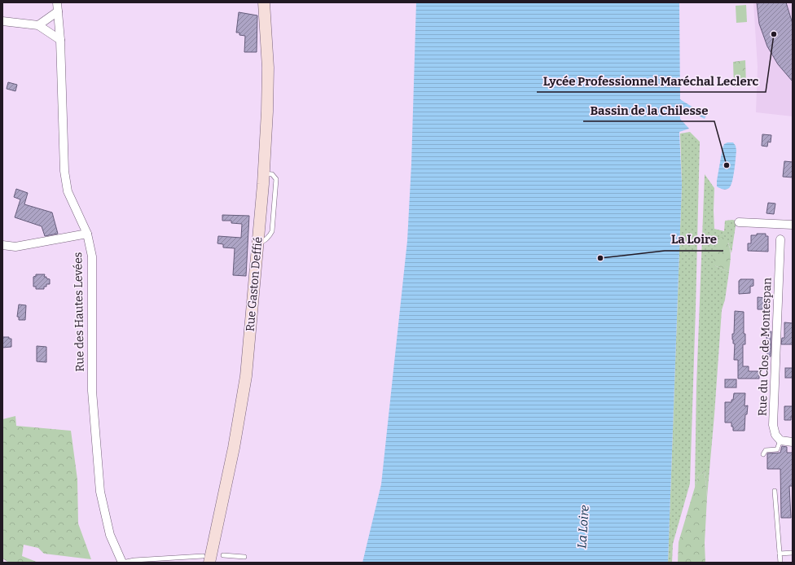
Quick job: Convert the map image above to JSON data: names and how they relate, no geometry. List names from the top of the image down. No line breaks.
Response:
{"streets":{"main road":["Rue Gaston Deffié"],"street":["Rue des Hautes Levées","Rue du Clos de Montespan"]},"water":["La Loire"],"places":["Lycée Professionnel Maréchal Leclerc","Bassin de la Chilesse","La Loire"]}
